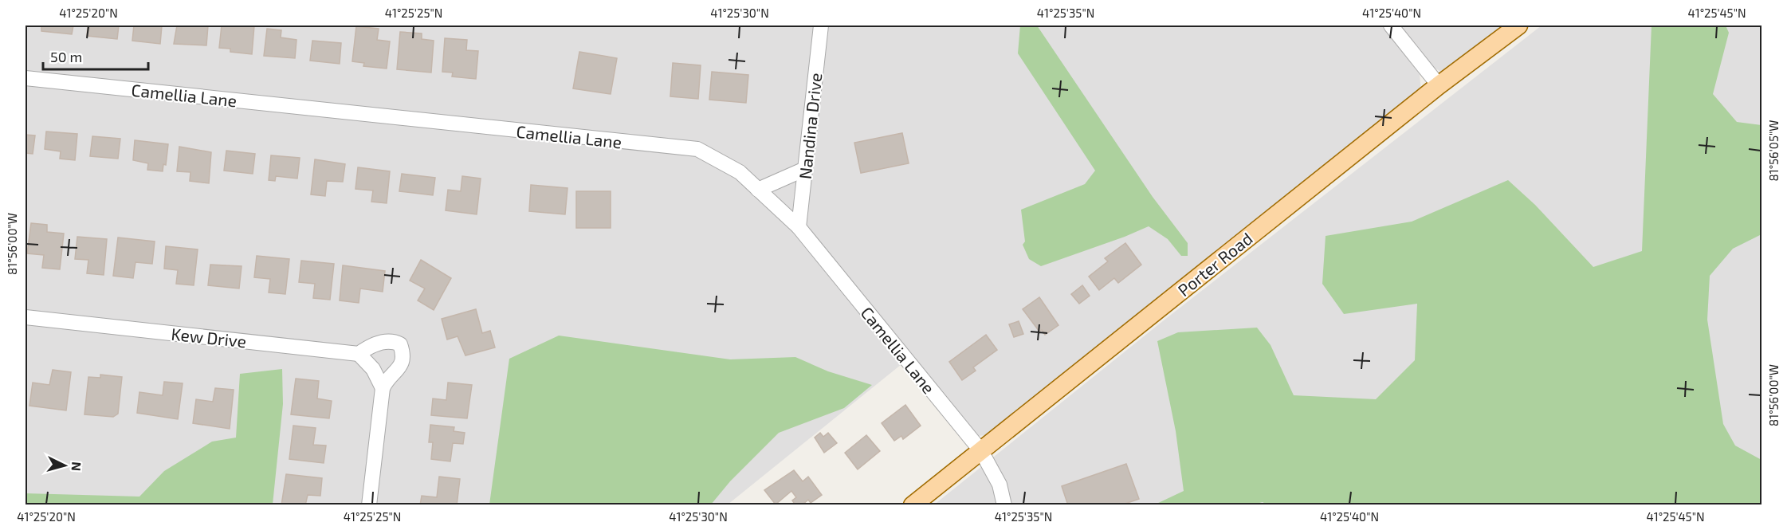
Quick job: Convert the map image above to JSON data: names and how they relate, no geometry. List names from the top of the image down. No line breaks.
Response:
{"streets":{"main road":["Porter Road"],"street":["Camellia Lane","Nandina Drive","Kew Drive"]},"crossings":[["Camellia Lane","Nandina Drive"],["Camellia Lane","Porter Road"]],"scale_bar":"50 m","north":"right","coordinates":["41°25'20\"N","41°25'25\"N","41°25'30\"N","41°25'35\"N","41°25'40\"N","41°25'45\"N","81°56'05\"W","81°56'00\"W"]}
